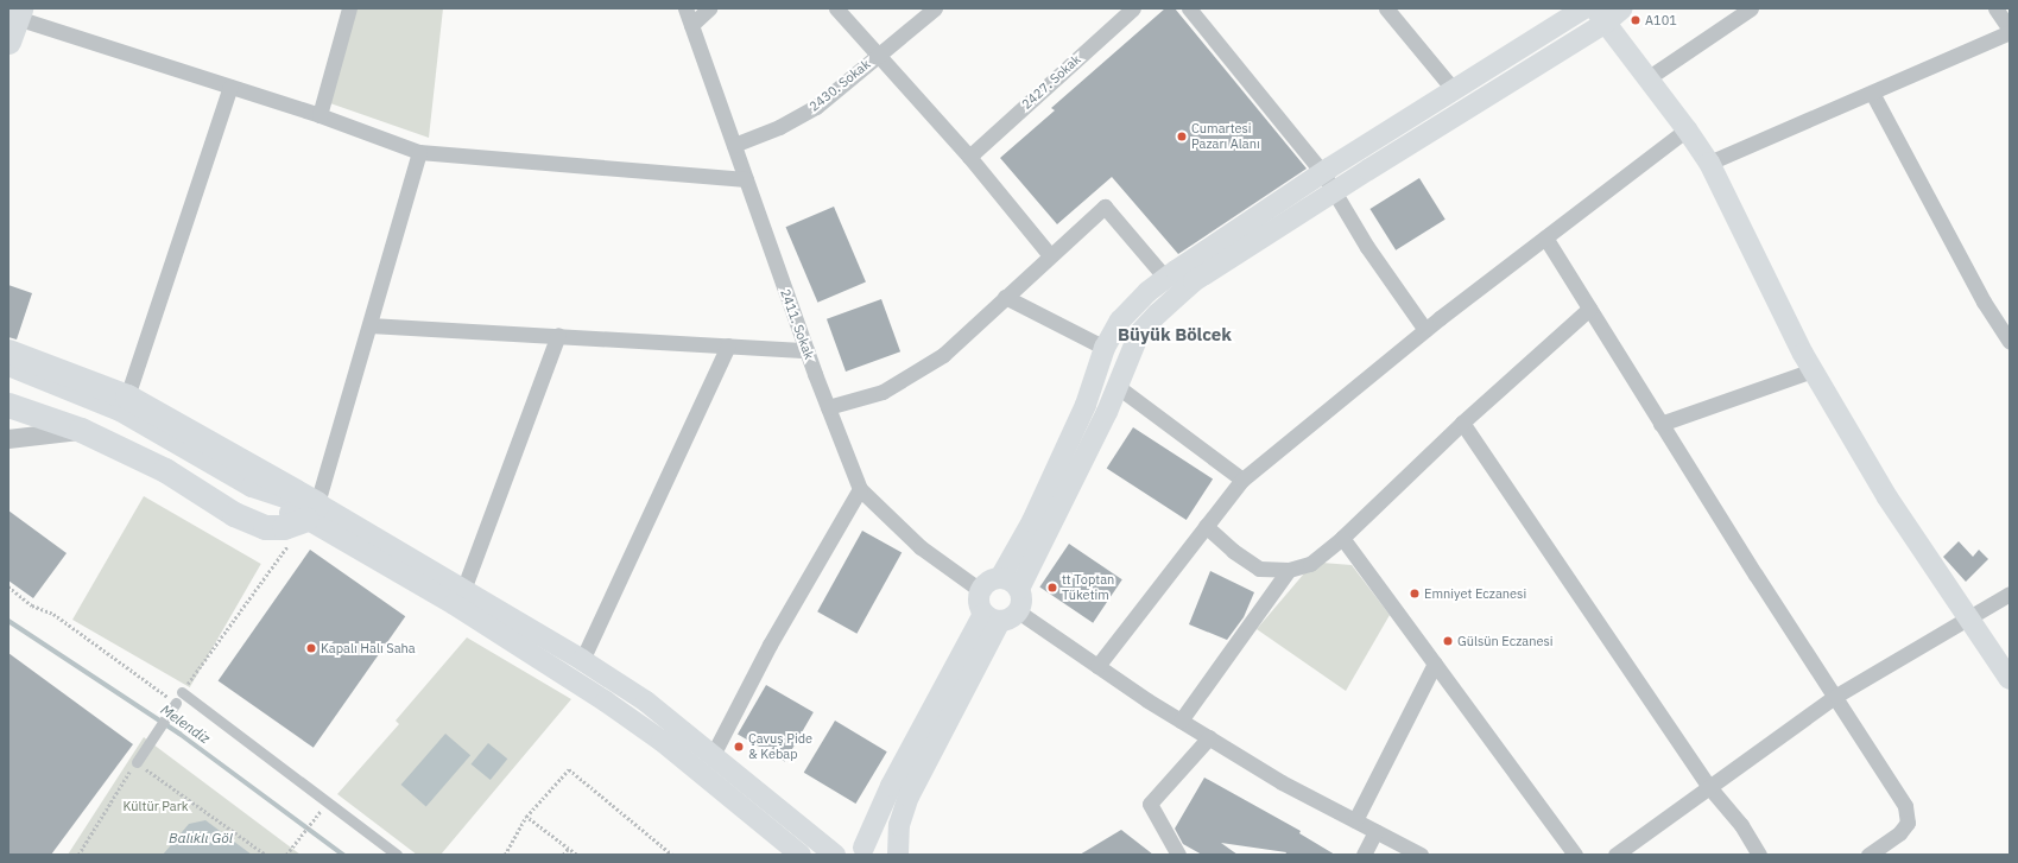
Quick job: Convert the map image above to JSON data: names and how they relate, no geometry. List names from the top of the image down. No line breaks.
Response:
{"streets":{"street":["2427. Sokak","2430. Sokak","2411. Sokak"]},"crossings":[["2430. Sokak","2411. Sokak"]],"districts":["Büyük Bölcek"],"water":["Melendiz","Balıklı Göl"],"parks":["Kültür Park"],"places":["A101","Cumartesi Pazarı Alanı","tt Toptan Tüketim","Emniyet Eczanesi","Gülsün Eczanesi","Kapalı Halı Saha","Çavuş Pide & Kebap"]}
